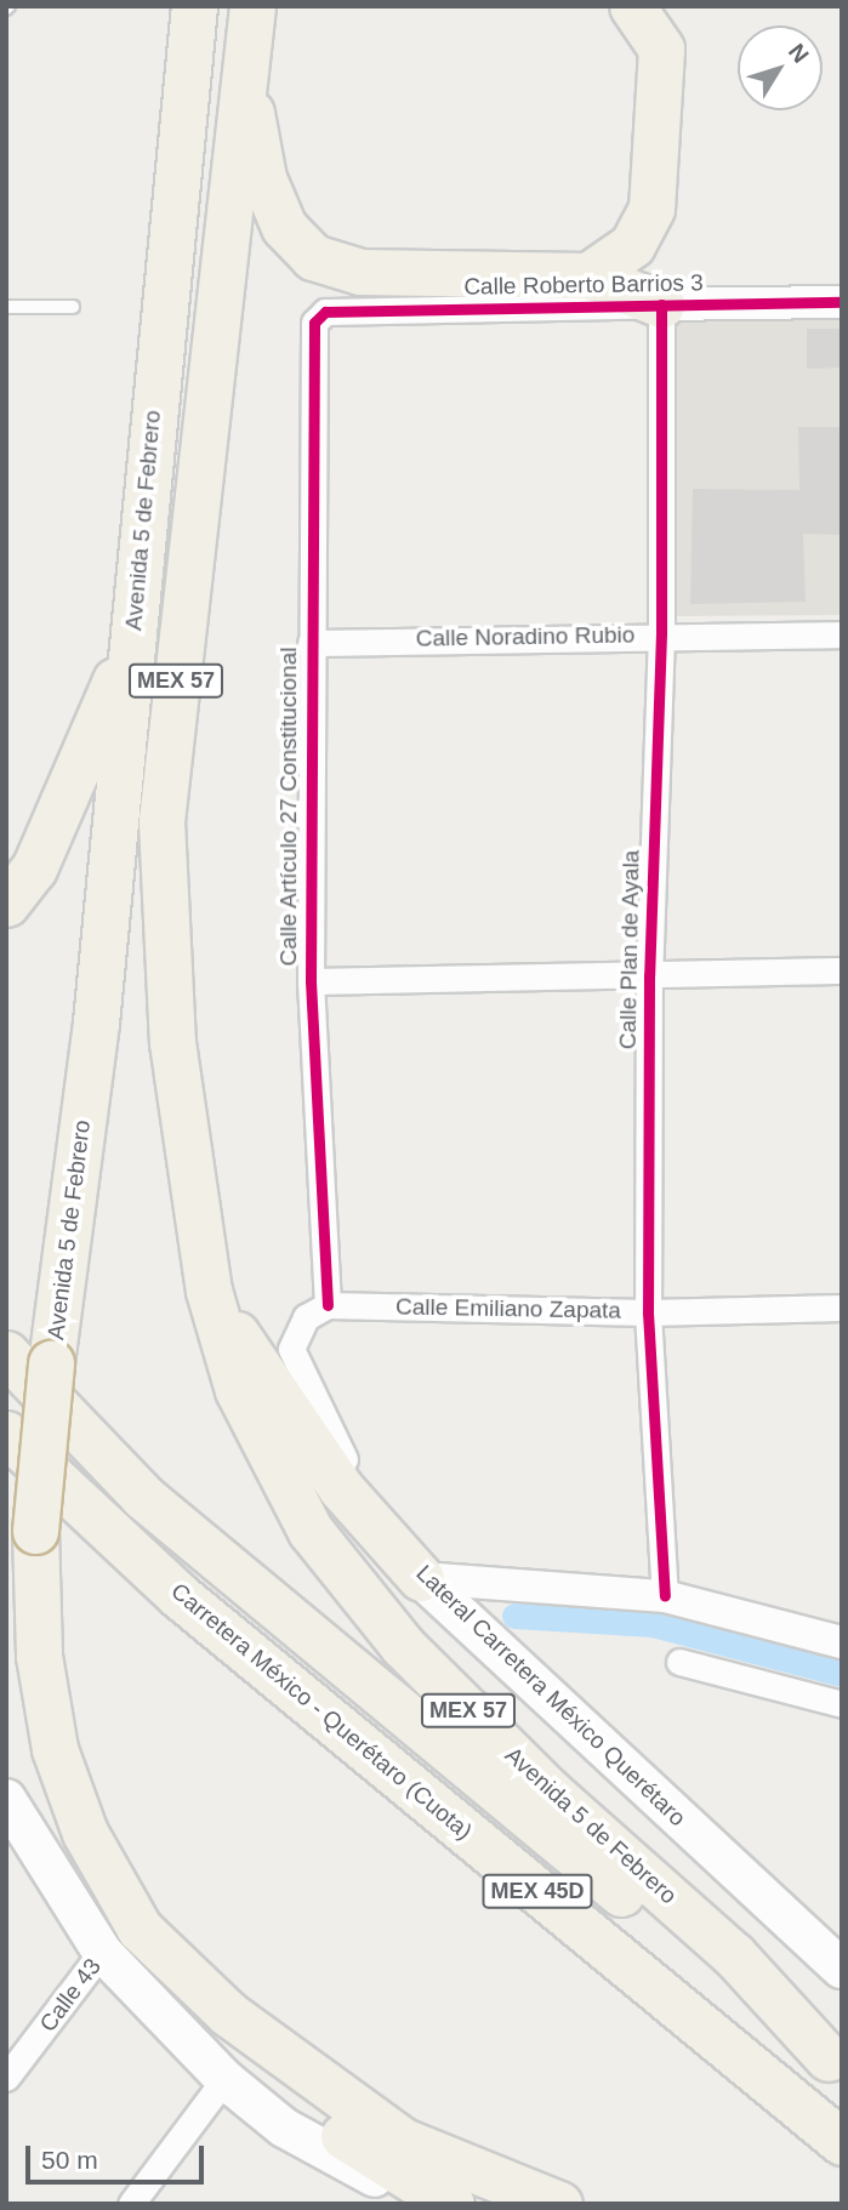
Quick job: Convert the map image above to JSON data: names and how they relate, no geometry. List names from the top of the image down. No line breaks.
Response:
{"streets":{"highway":["Avenida 5 de Febrero","MEX 57","Carretera México - Querétaro (Cuota)","MEX 45D"],"main road":["Lateral Carretera México Querétaro"],"street":["Calle Roberto Barrios 3","Calle Noradino Rubio","Calle Artículo 27 Constitucional","Calle Plan de Ayala","Calle Emiliano Zapata","Calle 43"]},"crossings":[["Calle Roberto Barrios 3","Calle Artículo 27 Constitucional"],["Calle Roberto Barrios 3","Calle Plan de Ayala"],["Avenida 5 de Febrero","Carretera México - Querétaro (Cuota)"],["Calle Noradino Rubio","Calle Artículo 27 Constitucional"],["Calle Noradino Rubio","Calle Plan de Ayala"],["Calle Artículo 27 Constitucional","Calle Emiliano Zapata"],["Calle Artículo 27 Constitucional","Lateral Carretera México Querétaro"],["Calle Plan de Ayala","Calle Emiliano Zapata"],["Calle Emiliano Zapata","Lateral Carretera México Querétaro"]],"scale_bar":"50 m","north":"top right"}
